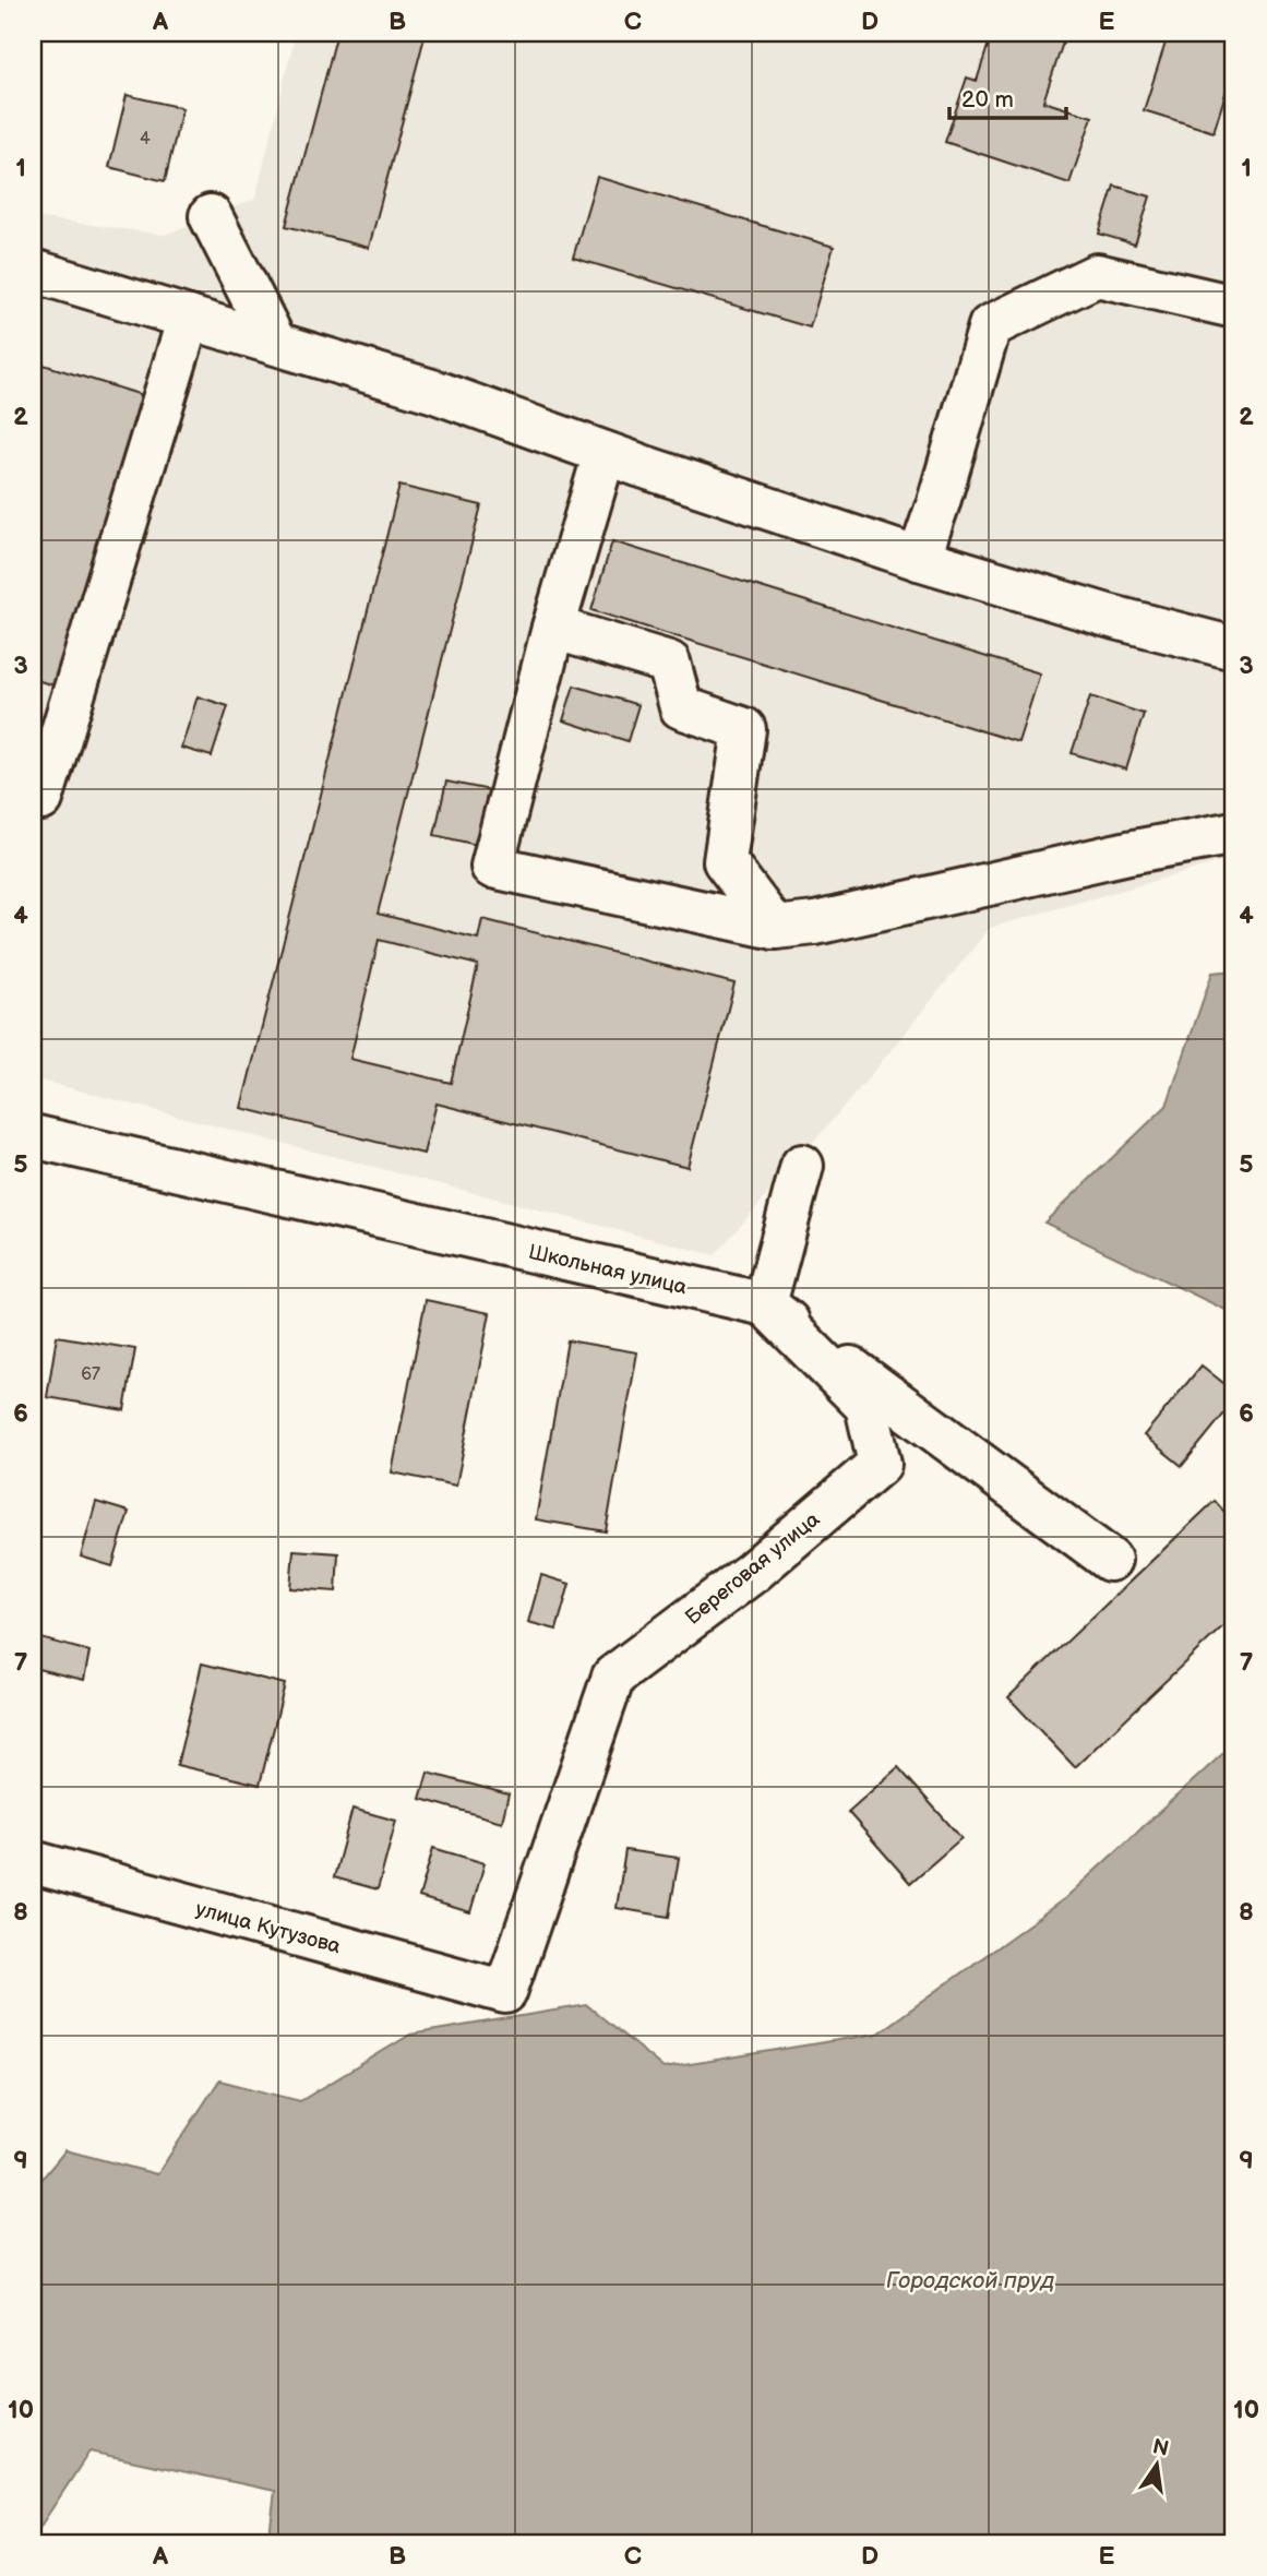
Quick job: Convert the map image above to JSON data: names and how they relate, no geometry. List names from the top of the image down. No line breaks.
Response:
{"streets":{"street":["Школьная улица","Береговая улица","улица Кутузова"]},"crossings":[["Школьная улица","Береговая улица"],["Береговая улица","улица Кутузова"]],"water":["Городской пруд"],"house_numbers":["4","67"],"scale_bar":"20 m","north":"top","grid":{"columns":["A","B","C","D","E"],"rows":["1","2","3","4","5","6","7","8","9","10"]}}
